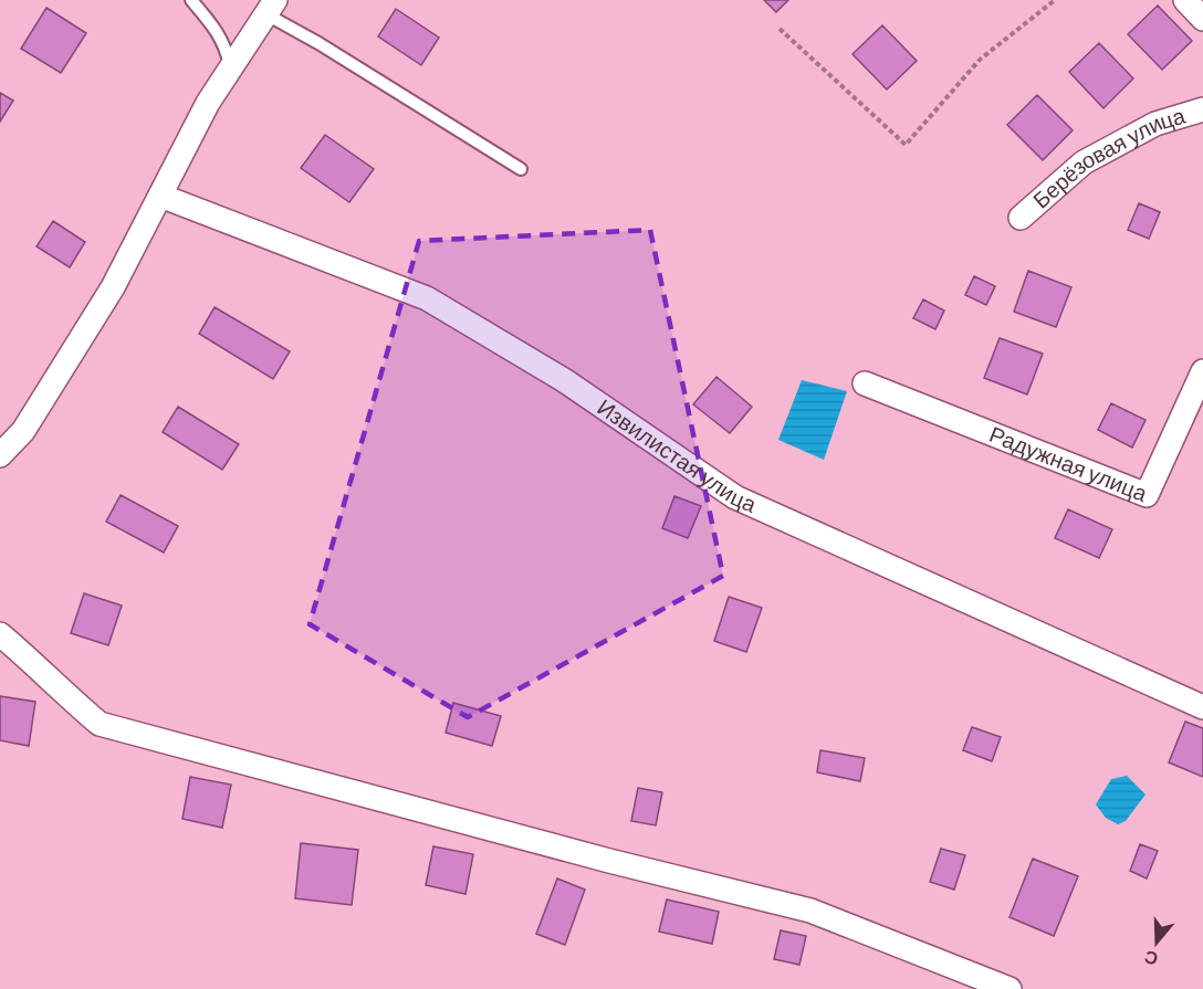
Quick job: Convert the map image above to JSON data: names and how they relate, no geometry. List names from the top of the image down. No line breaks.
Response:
{"streets":{"street":["Берёзовая улица","Извилистая улица","Радужная улица"]},"north":"bottom"}
